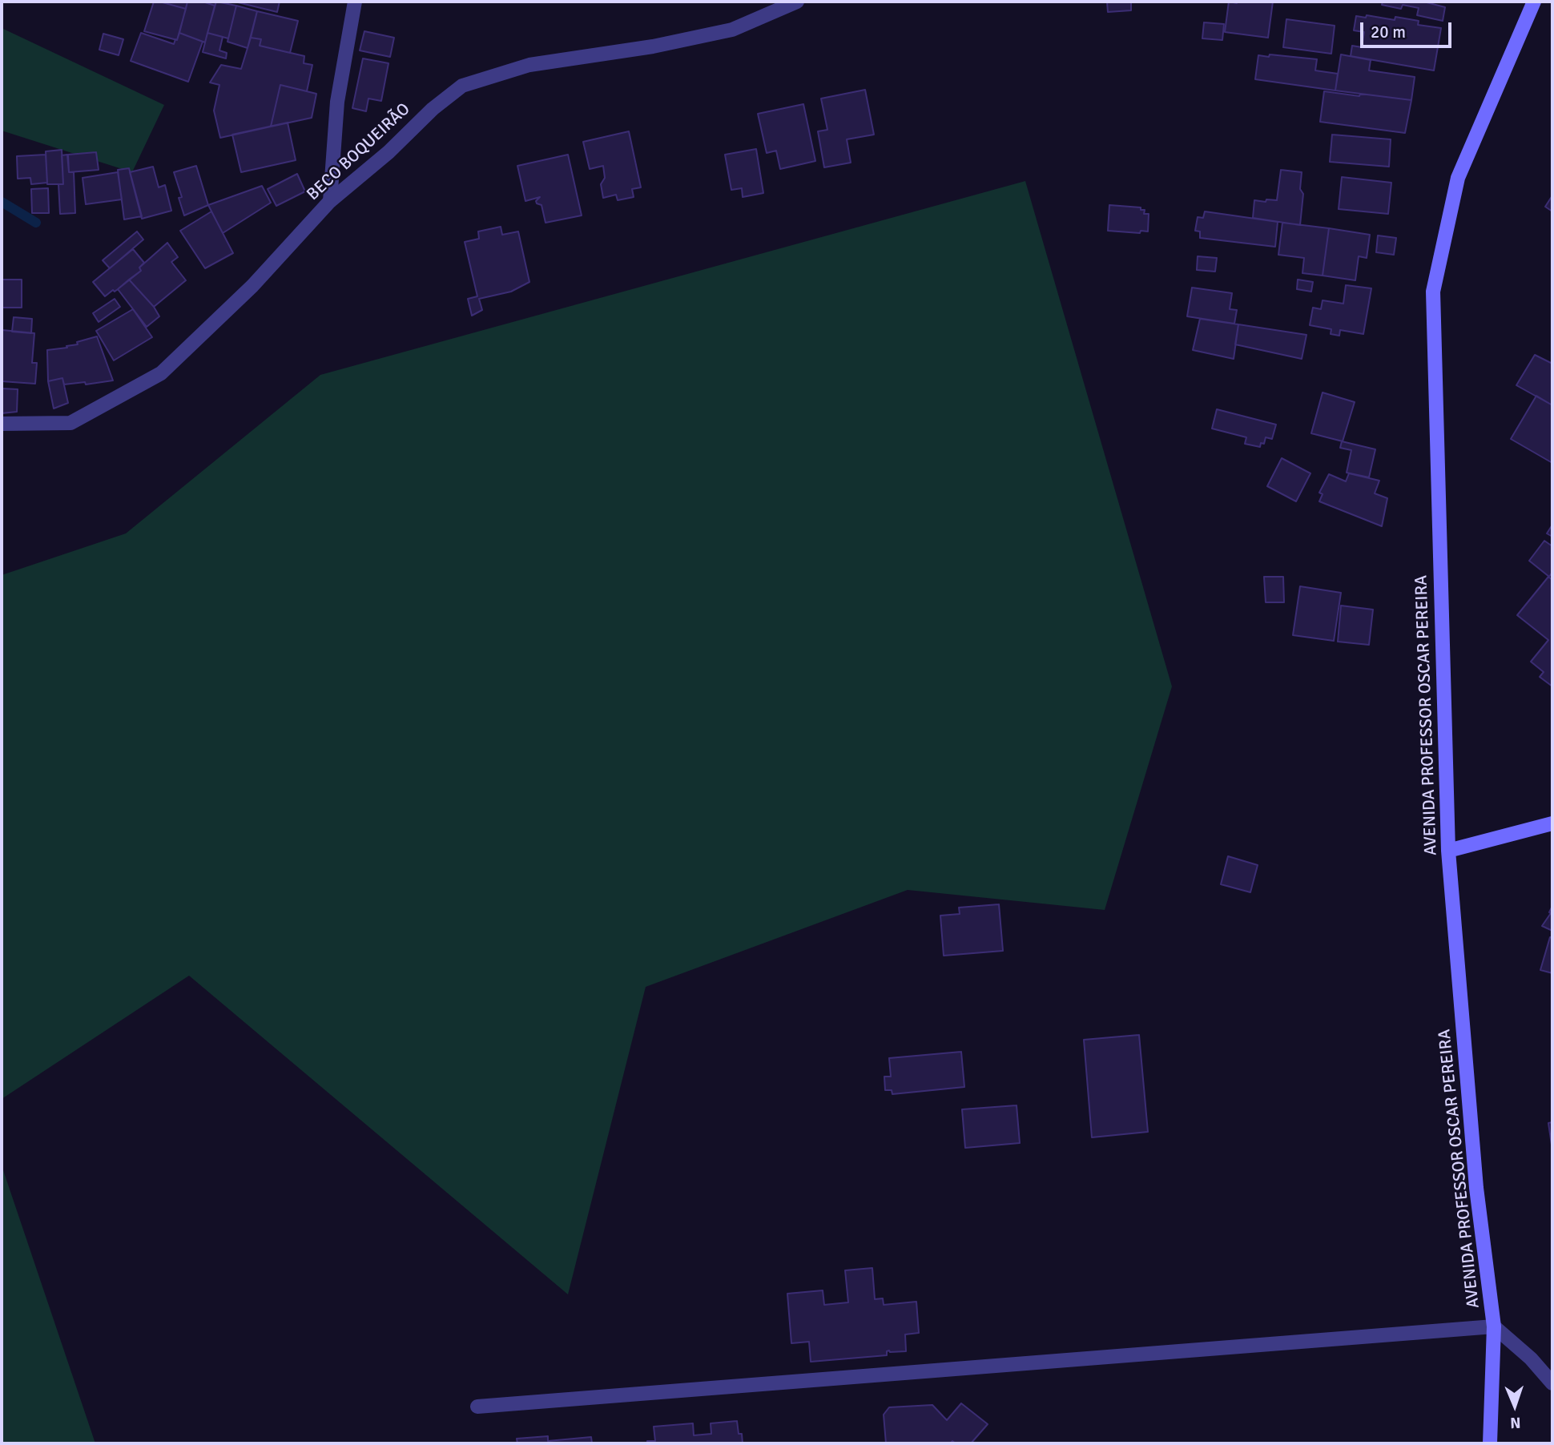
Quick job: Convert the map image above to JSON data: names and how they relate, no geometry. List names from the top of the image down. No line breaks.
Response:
{"streets":{"main road":["AVENIDA PROFESSOR OSCAR PEREIRA"],"street":["BECO BOQUEIRÃO"]},"scale_bar":"20 m","north":"bottom"}
